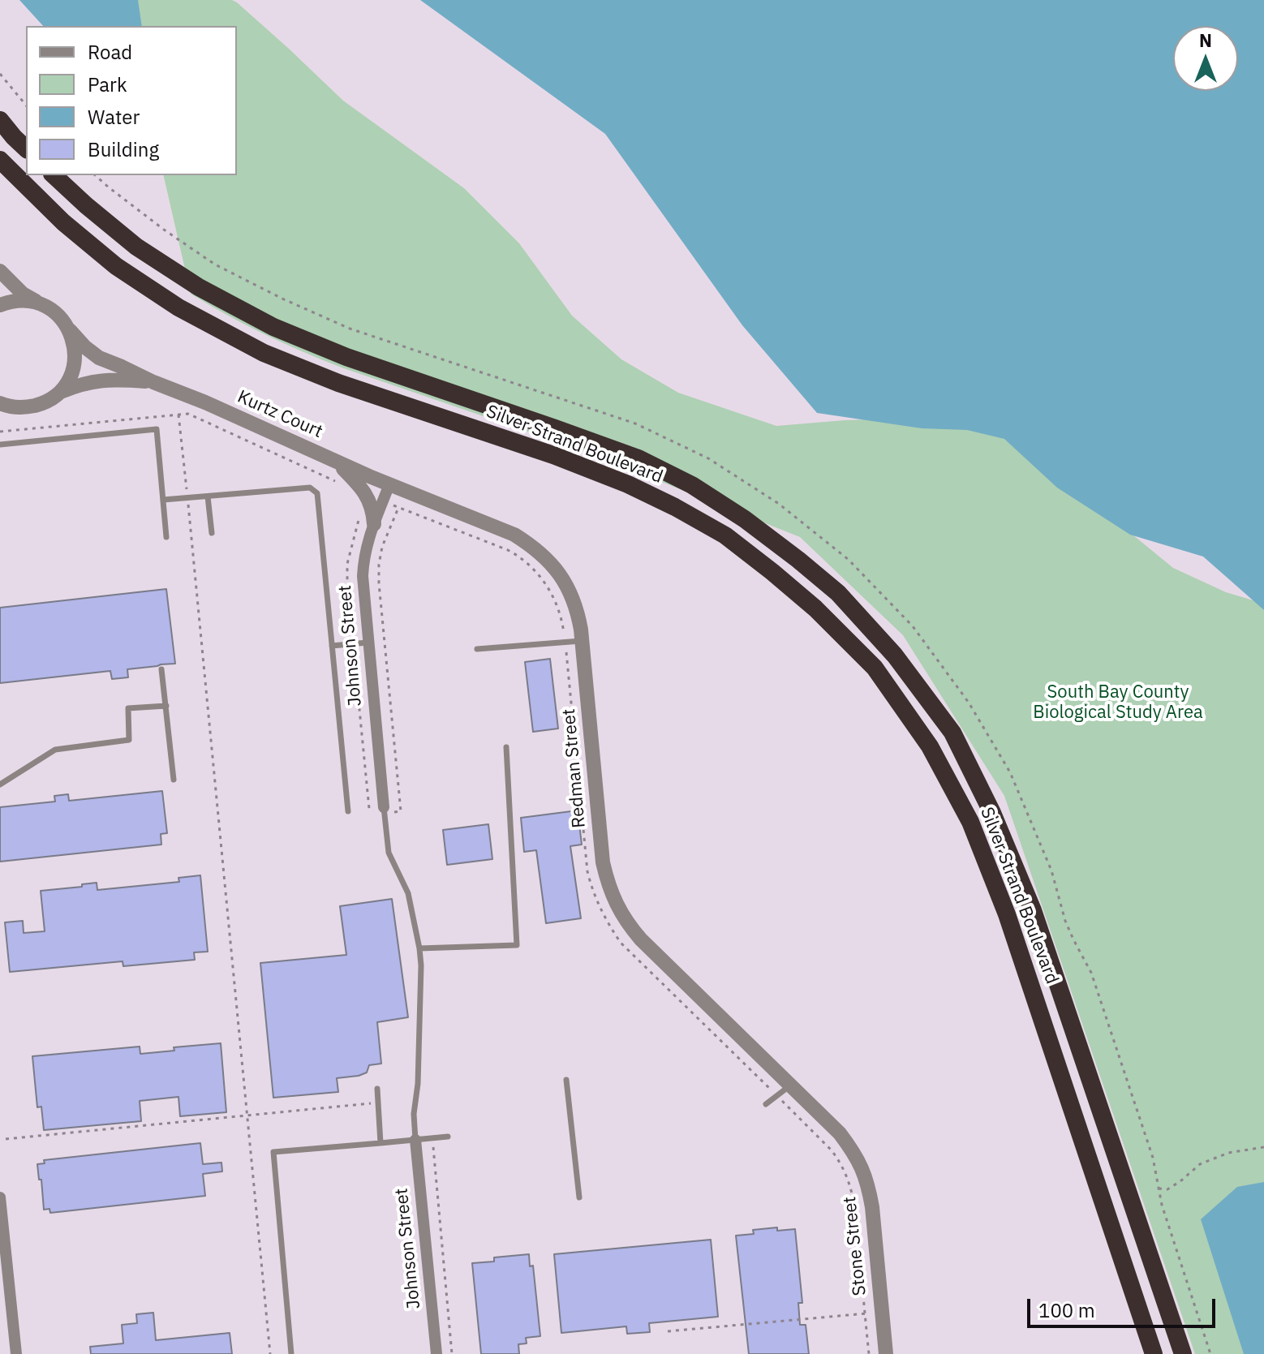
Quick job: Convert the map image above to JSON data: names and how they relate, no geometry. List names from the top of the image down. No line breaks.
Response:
{"streets":{"highway":["Silver Strand Boulevard"],"street":["Kurtz Court","Johnson Street","Redman Street","Stone Street"]},"crossings":[["Kurtz Court","Johnson Street"],["Kurtz Court","Redman Street"],["Johnson Street","Redman Street"],["Redman Street","Stone Street"]],"parks":["South Bay County Biological Study Area"],"legend":["Road","Park","Water","Building"],"scale_bar":"100 m","north":"top"}
